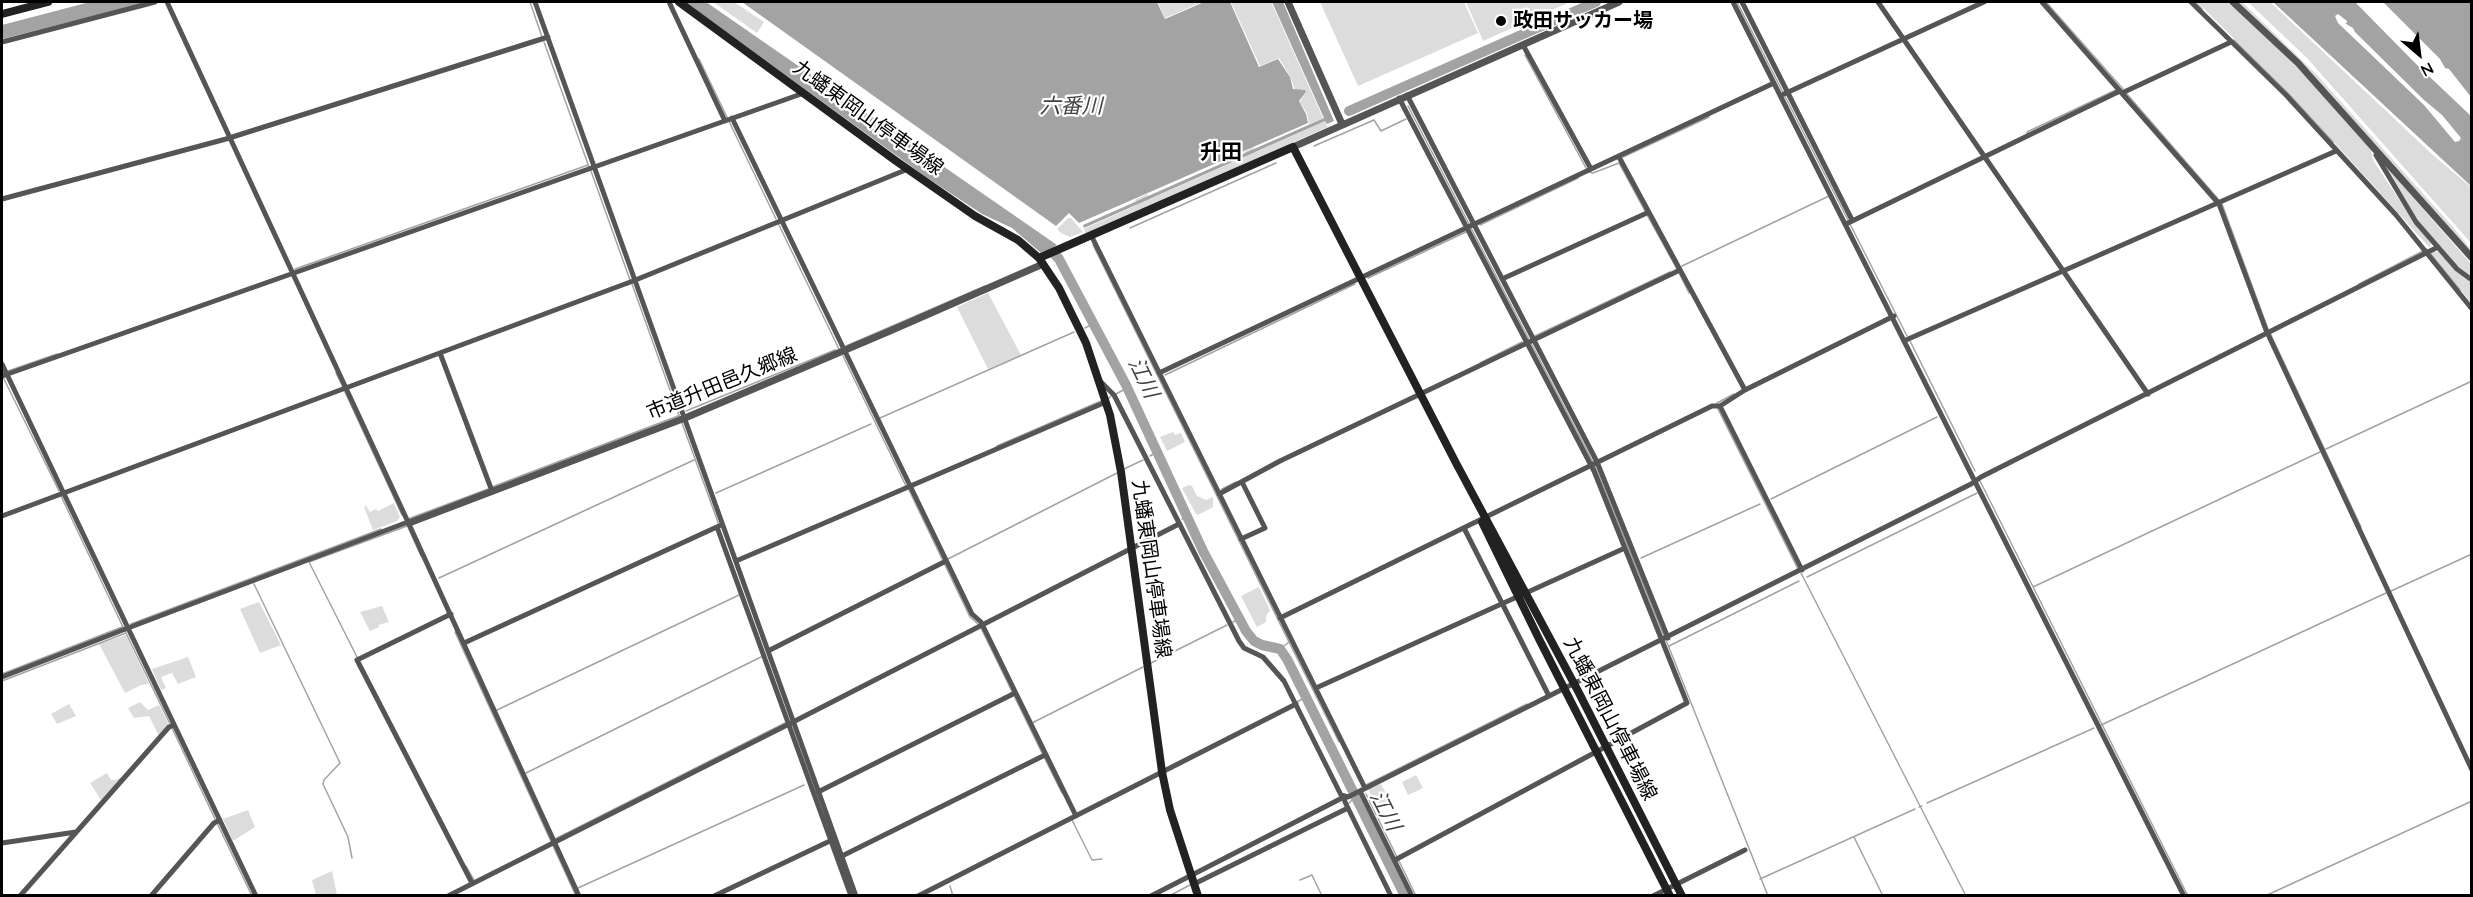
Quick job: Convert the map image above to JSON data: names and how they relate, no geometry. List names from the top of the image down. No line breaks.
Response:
{"streets":{"main road":["九蟠東岡山停車場線"],"street":["市道升田邑久郷線"]},"crossings":[["九蟠東岡山停車場線","市道升田邑久郷線"]],"districts":["升田"],"water":["六番川","江川"],"places":["政田サッカー場"],"north":"bottom right"}
